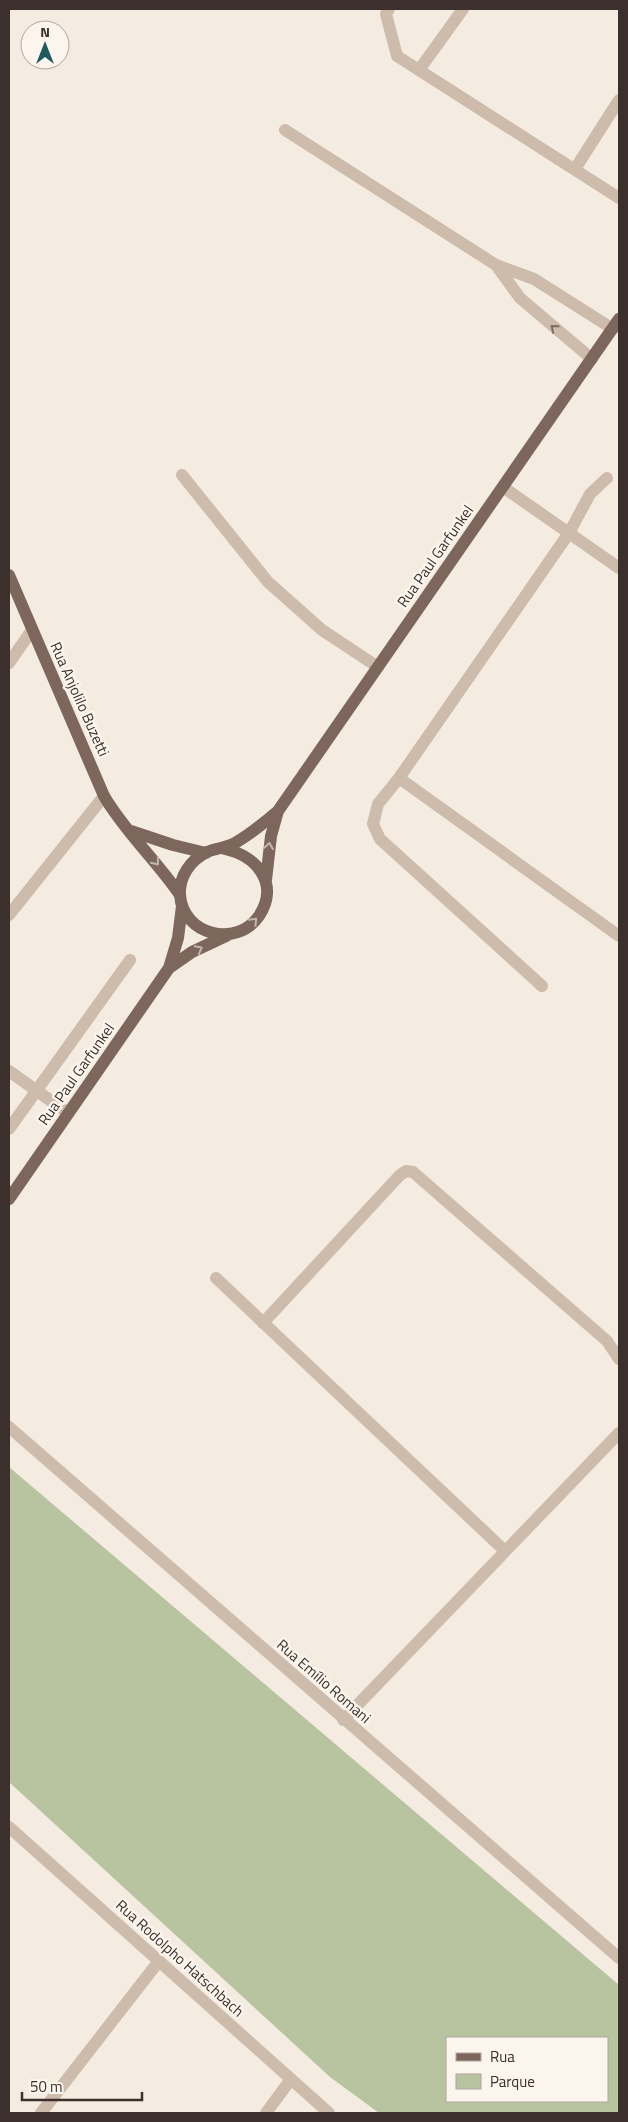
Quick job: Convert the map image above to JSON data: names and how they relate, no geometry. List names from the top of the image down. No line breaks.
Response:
{"streets":{"main road":["Rua Paul Garfunkel","Rua Anjolilo Buzetti"],"street":["Rua Emílio Romani","Rua Rodolpho Hatschbach"]},"crossings":[["Rua Paul Garfunkel","Rua Anjolilo Buzetti"]],"legend":["Rua","Parque"],"scale_bar":"50 m","north":"top"}
